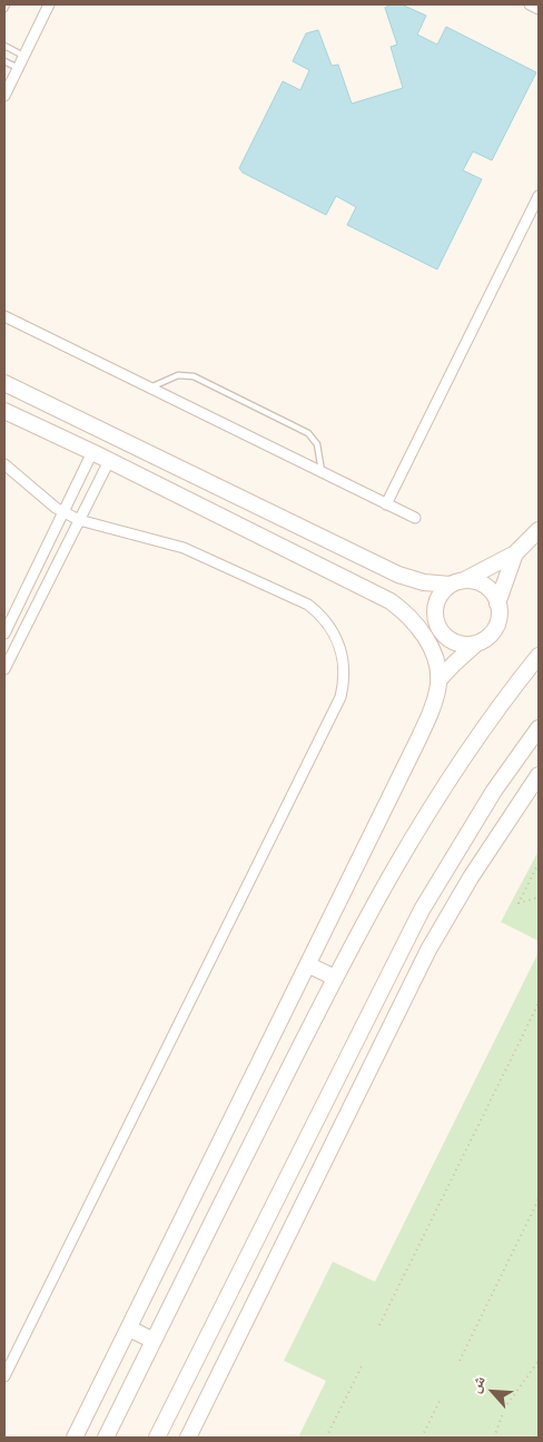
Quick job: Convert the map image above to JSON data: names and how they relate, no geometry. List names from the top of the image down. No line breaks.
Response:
{"north":"top left"}
